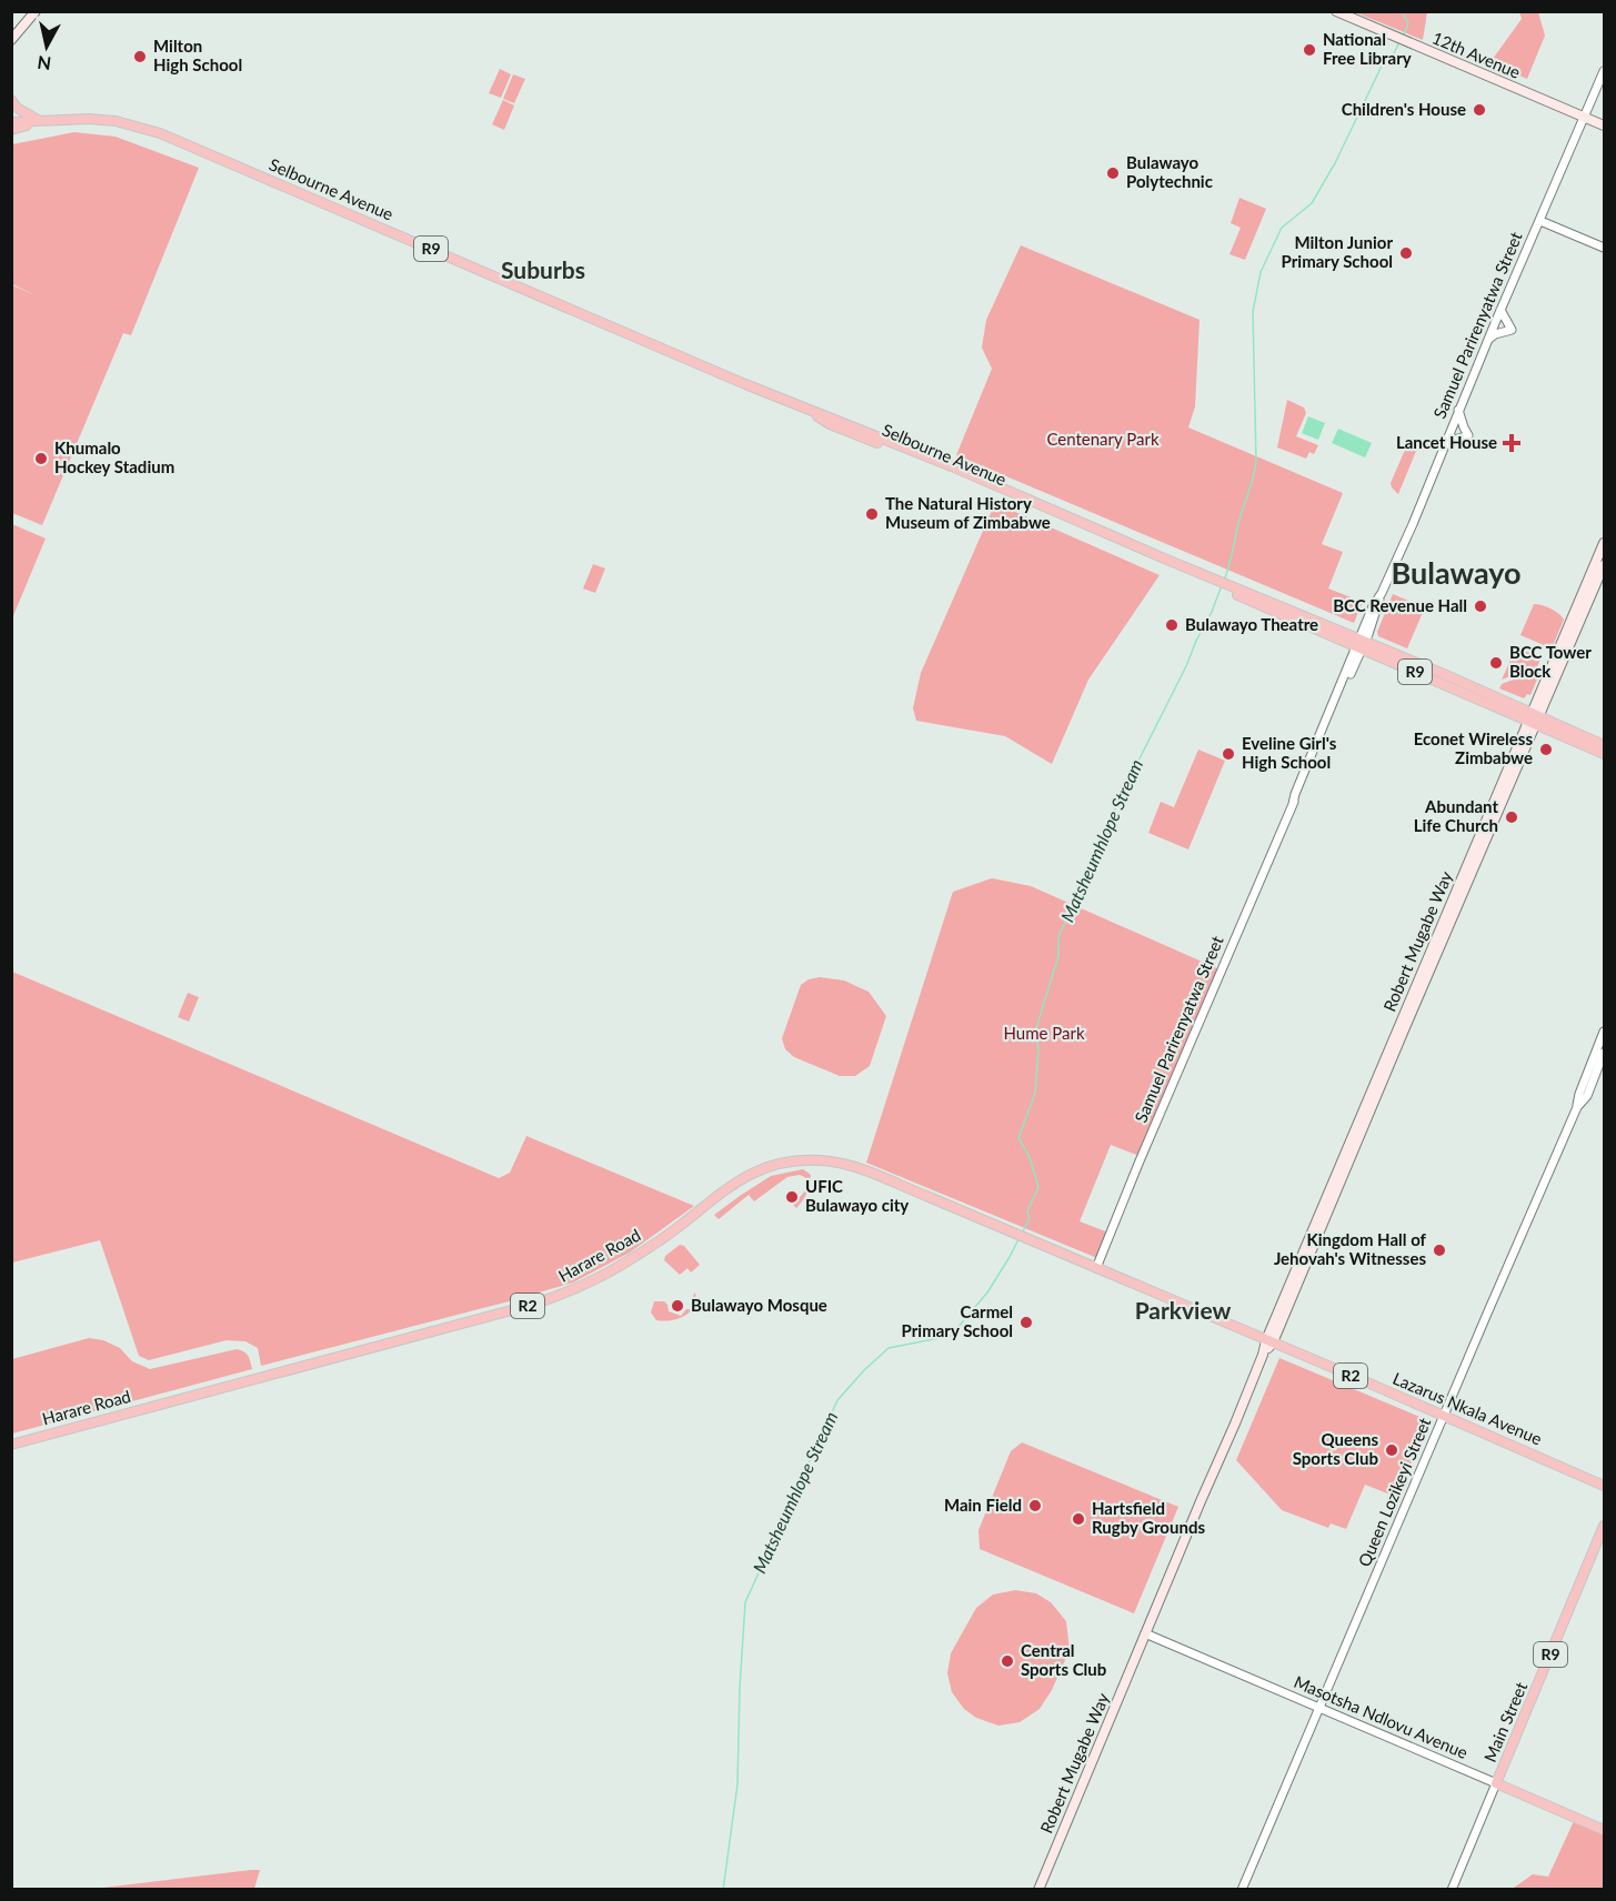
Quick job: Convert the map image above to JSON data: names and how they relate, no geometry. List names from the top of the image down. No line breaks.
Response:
{"streets":{"highway":["Selbourne Avenue","R9","Harare Road","R2","Lazarus Nkala Avenue","Masotsha Ndlovu Avenue","Main Street"],"main road":["12th Avenue","Robert Mugabe Way"],"street":["Samuel Parirenyatwa Street","Queen Lozikeyi Street"]},"crossings":[["12th Avenue","Samuel Parirenyatwa Street"],["Selbourne Avenue","R9"],["Selbourne Avenue","Samuel Parirenyatwa Street"],["R9","Samuel Parirenyatwa Street"],["R9","Robert Mugabe Way"],["Samuel Parirenyatwa Street","Harare Road"],["Samuel Parirenyatwa Street","Lazarus Nkala Avenue"],["Robert Mugabe Way","Lazarus Nkala Avenue"],["Robert Mugabe Way","Masotsha Ndlovu Avenue"],["Harare Road","Lazarus Nkala Avenue"],["Lazarus Nkala Avenue","Queen Lozikeyi Street"],["Queen Lozikeyi Street","Masotsha Ndlovu Avenue"],["Masotsha Ndlovu Avenue","Main Street"]],"districts":["Suburbs","Bulawayo","Parkview"],"water":["Matsheumhlope Stream"],"parks":["Centenary Park","Hume Park"],"places":{"other":["National Free Library","Milton High School","Children's House","Bulawayo Polytechnic","Milton Junior Primary School","Khumalo Hockey Stadium","The Natural History Museum of Zimbabwe","BCC Revenue Hall","Bulawayo Theatre","BCC Tower Block","Econet Wireless Zimbabwe","Eveline Girl's High School","Abundant Life Church","UFIC Bulawayo city","Kingdom Hall of Jehovah's Witnesses","Bulawayo Mosque","Carmel Primary School","Queens Sports Club","Main Field","Hartsfield Rugby Grounds","Central Sports Club"],"health":["Lancet House"]},"north":"bottom"}
